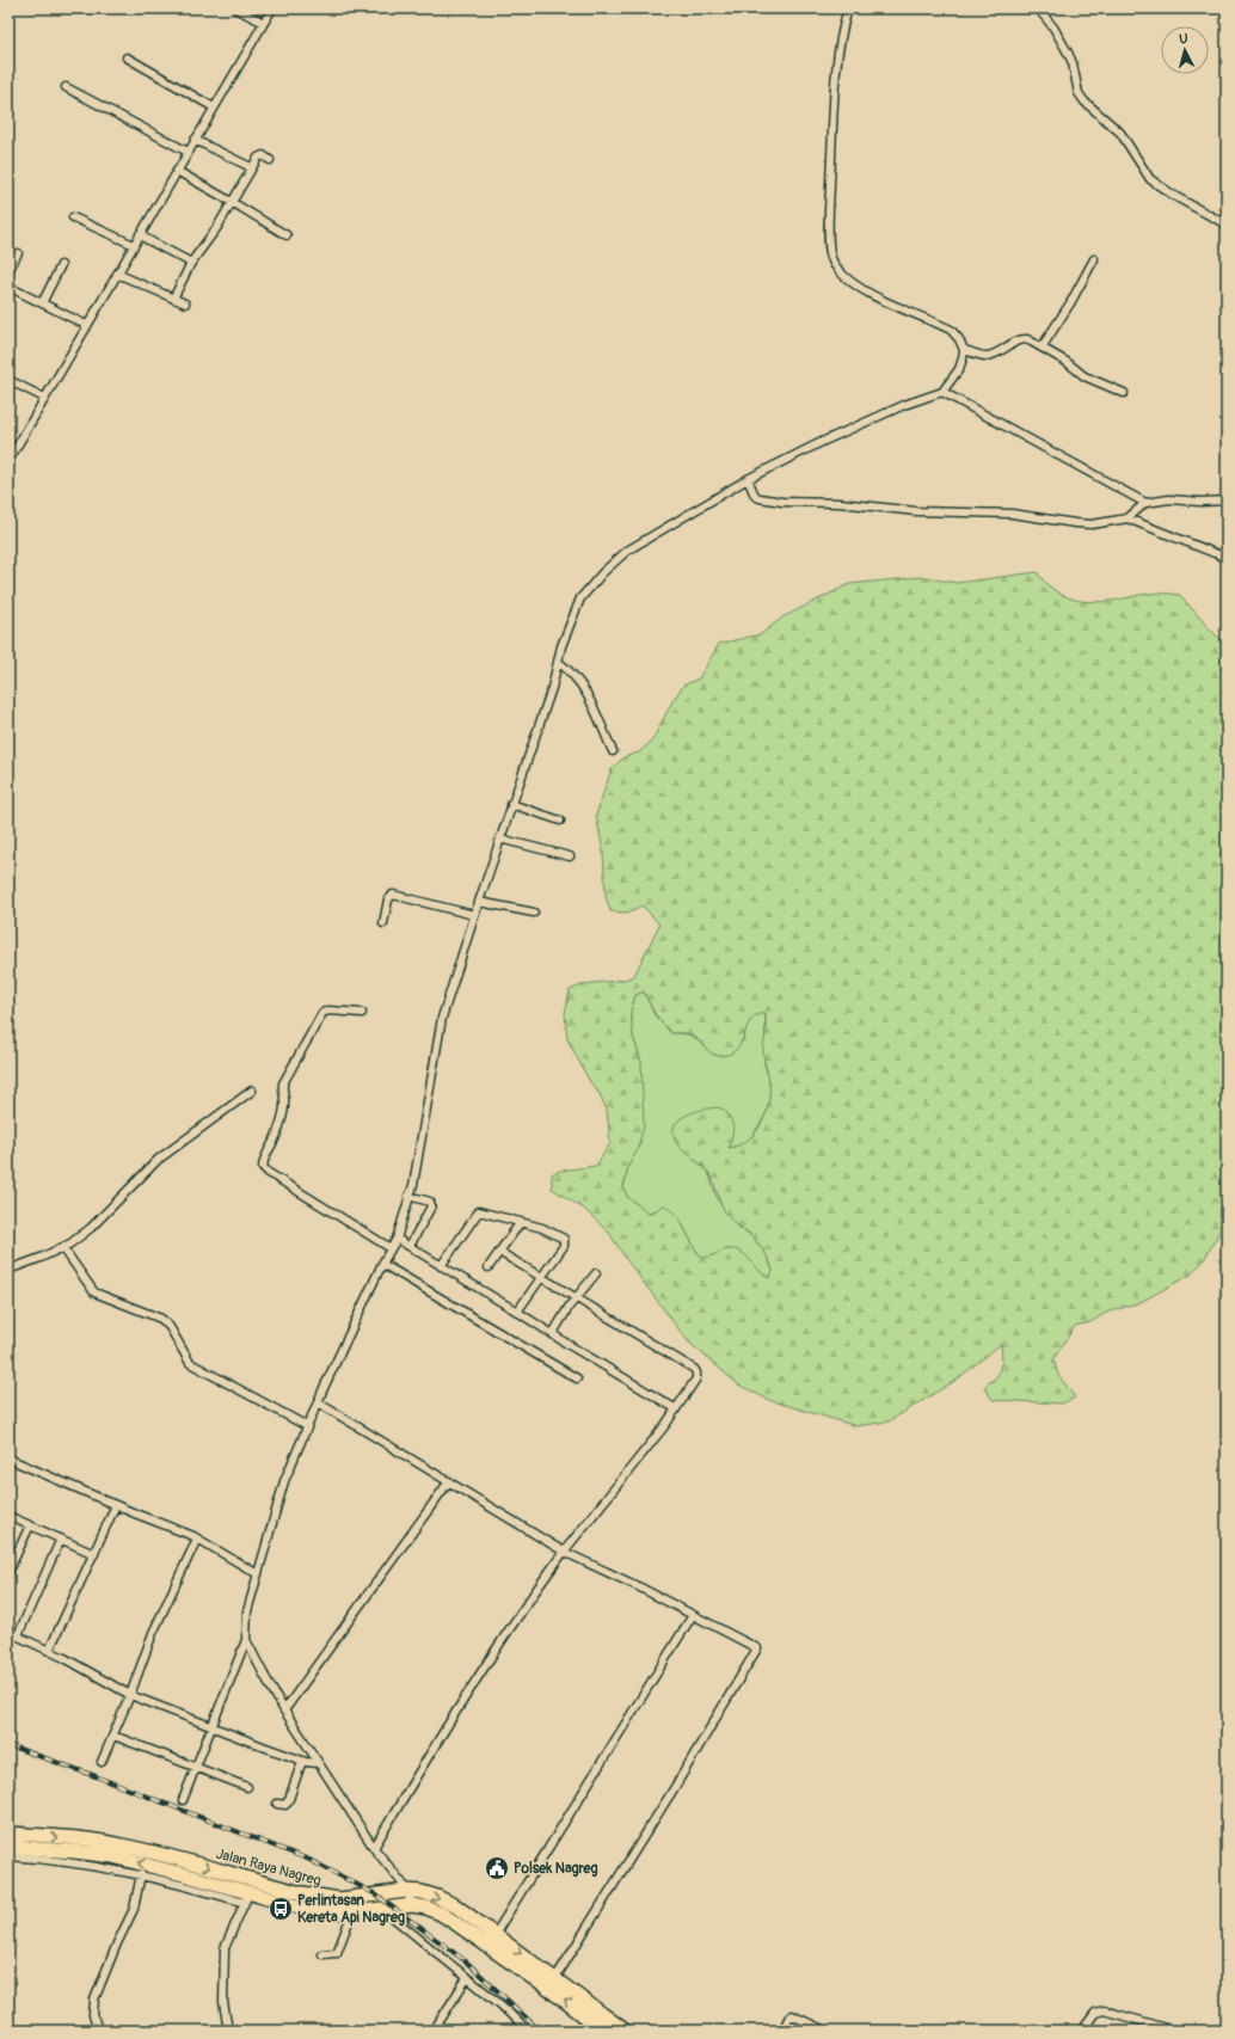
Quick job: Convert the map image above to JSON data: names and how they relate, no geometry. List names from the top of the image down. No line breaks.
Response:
{"streets":{"highway":["Jalan Raya Nagreg"]},"places":{"public building":["Polsek Nagreg"],"bus stop":["Perlintasan Kereta Api Nagreg"]},"north":"top"}
